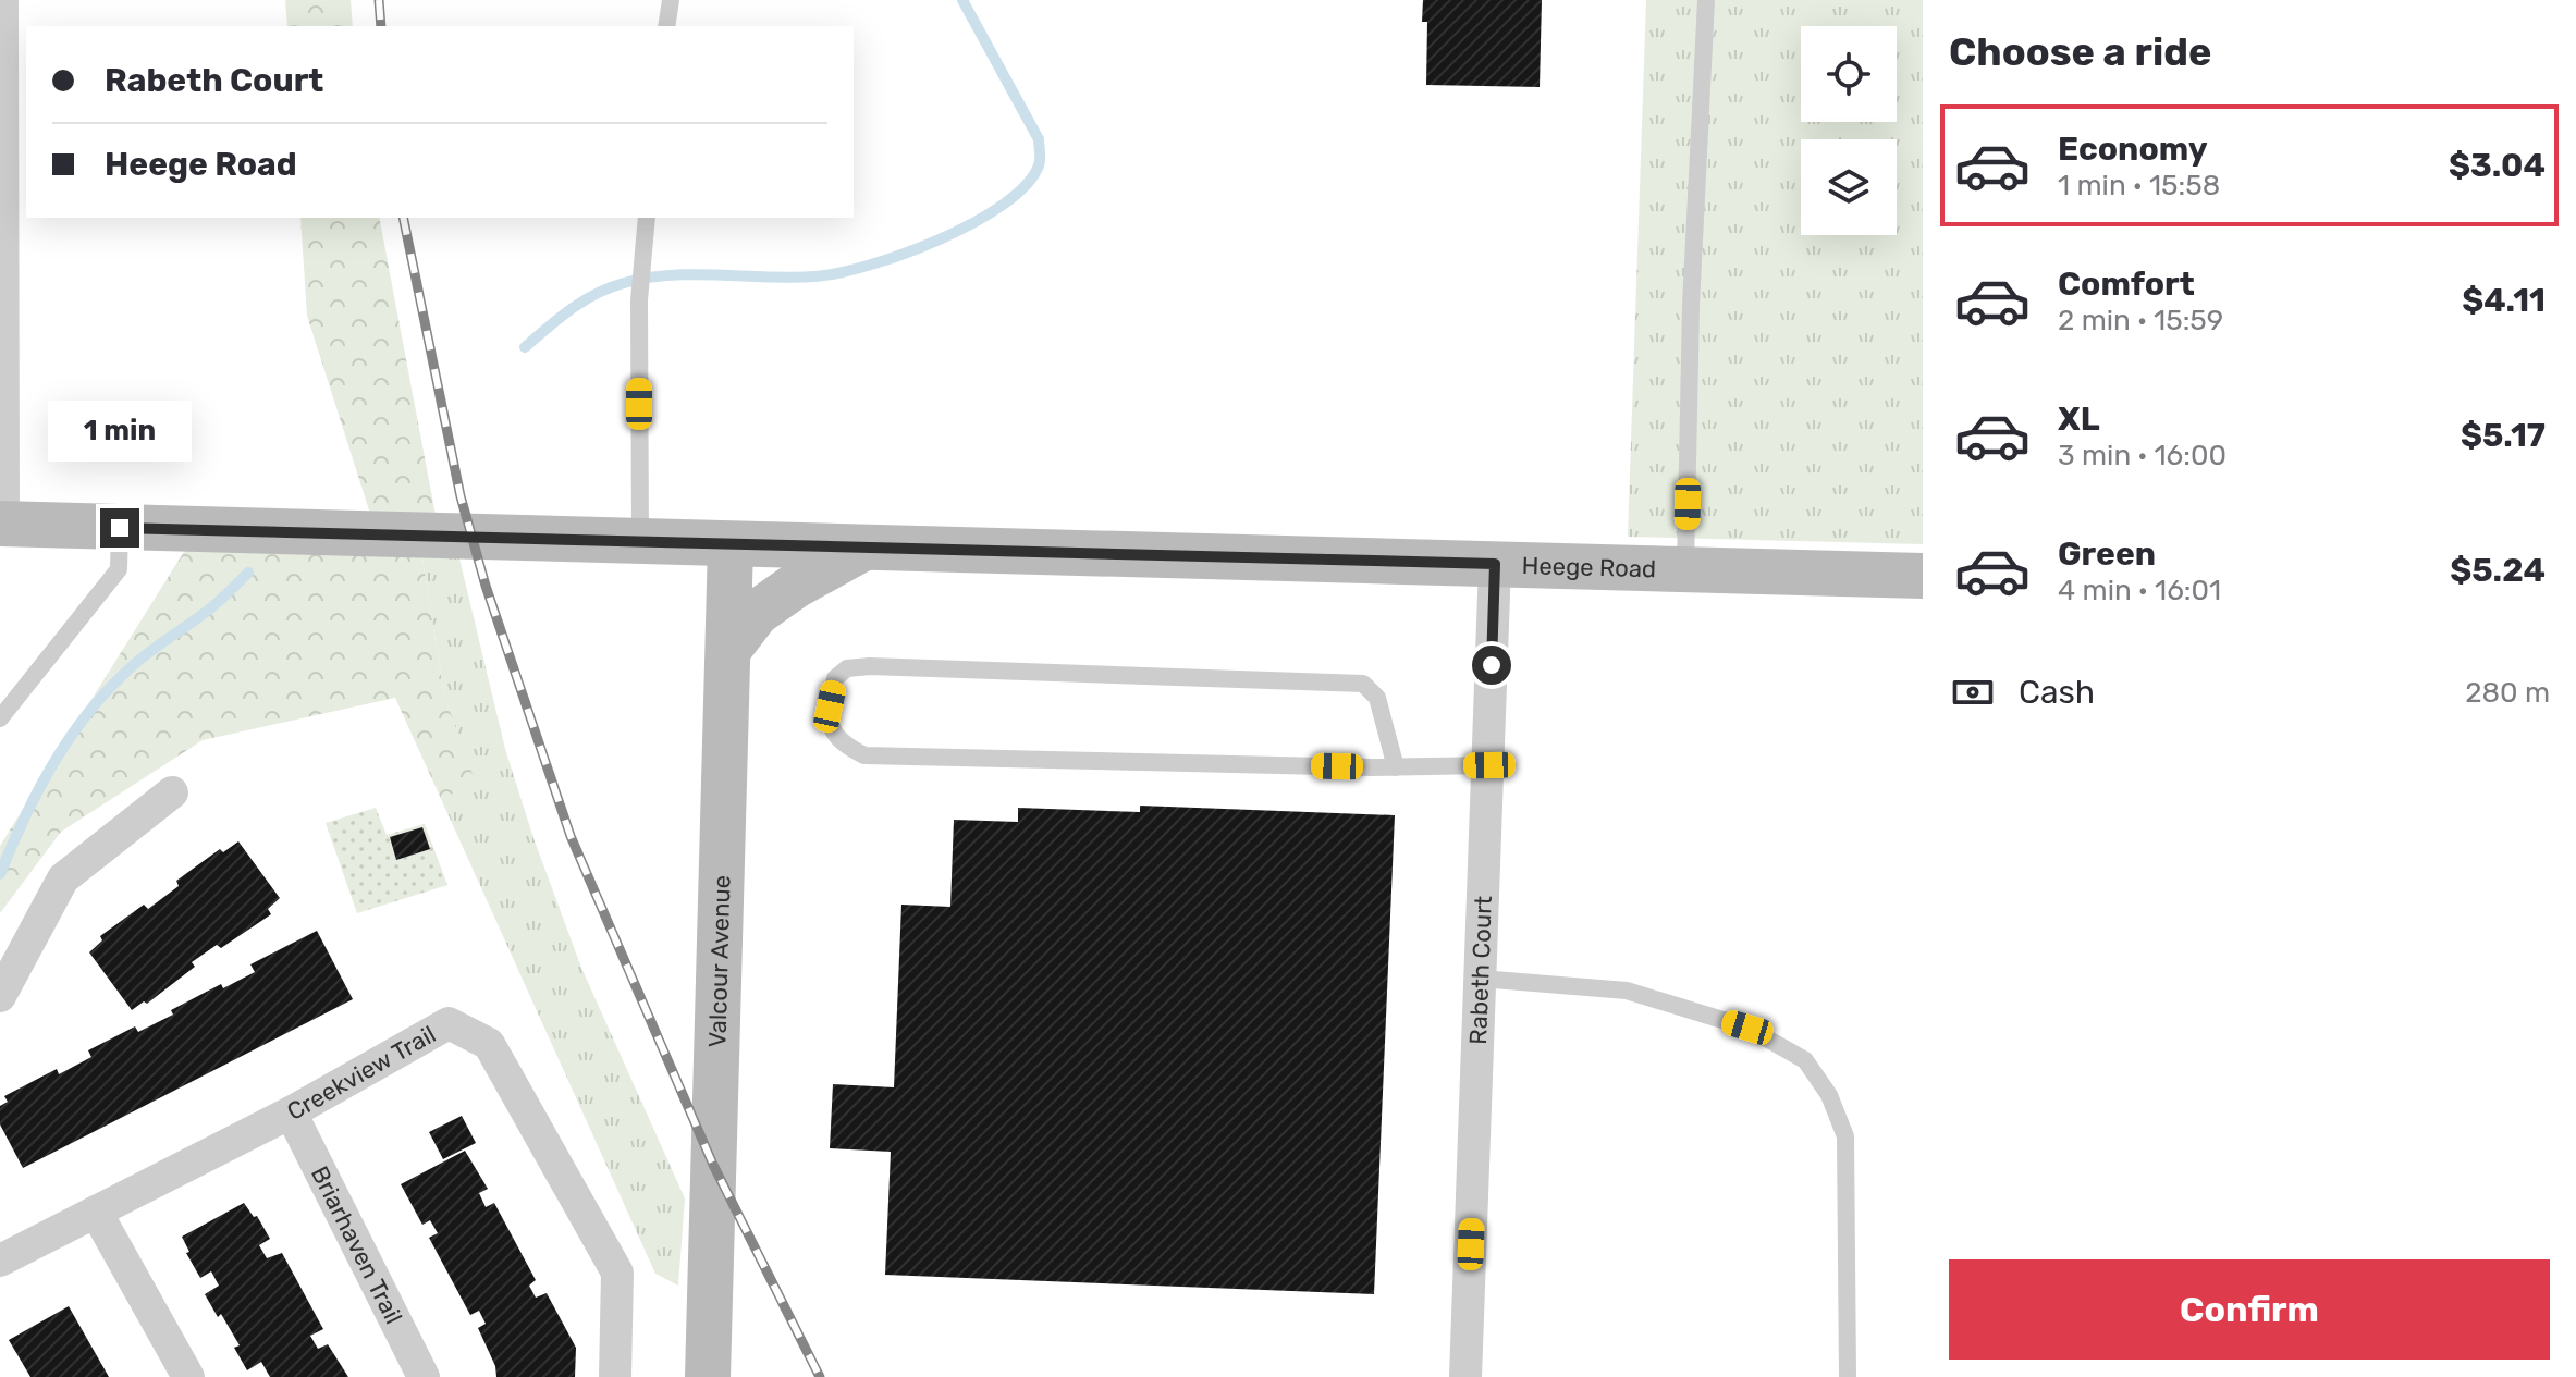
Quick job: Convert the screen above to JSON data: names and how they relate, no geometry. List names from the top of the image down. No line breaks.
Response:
{"streets":{"street":["Heege Road","Valcour Avenue","Rabeth Court","Creekview Trail","Briarhaven Trail"]},"crossings":[["Heege Road","Valcour Avenue"],["Heege Road","Rabeth Court"],["Creekview Trail","Briarhaven Trail"]],"page":{"heading":"Choose a ride","banner":["Rabeth Court","Heege Road"],"list":[{"name":"Economy","note":"1 min · 15:58","value":"$3.04"},{"name":"Comfort","note":"2 min · 15:59","value":"$4.11"},{"name":"XL","note":"3 min · 16:00","value":"$5.17"},{"name":"Green","note":"4 min · 16:01","value":"$5.24"}],"bubble":"1 min","pay":["Cash","280 m"],"buttons":"Confirm"}}
